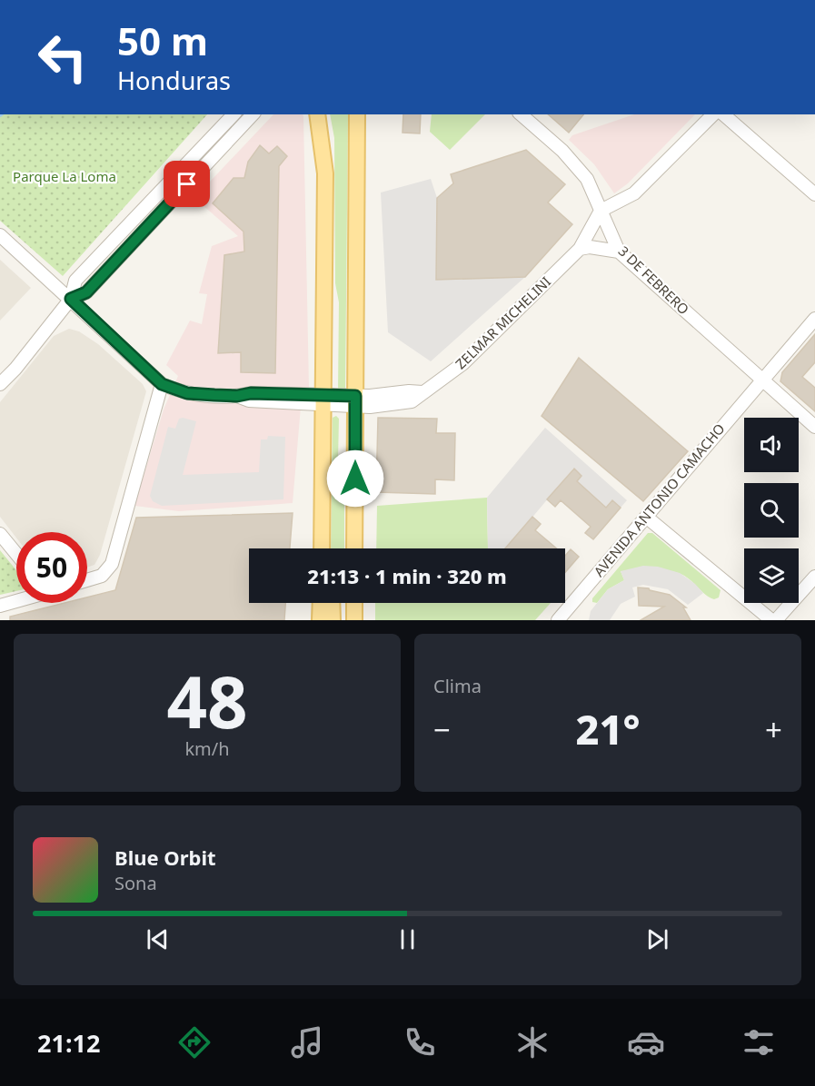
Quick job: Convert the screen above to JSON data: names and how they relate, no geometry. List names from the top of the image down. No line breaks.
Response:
{"streets":{"street":["3 DE FEBRERO","ZELMAR MICHELINI","AVENIDA ANTONIO CAMACHO"]},"crossings":[["3 DE FEBRERO","ZELMAR MICHELINI"],["3 DE FEBRERO","AVENIDA ANTONIO CAMACHO"]],"parks":["Parque La Loma"],"page":{"turn":["50 m","Honduras"],"limit":"50","trip":"21:13 · 1 min · 320 m","tile":[["48","km/h"],"Clima"],"heat":["−","21°","+"],"song":["Blue Orbit","Sona"],"tabs":"21:12"}}
